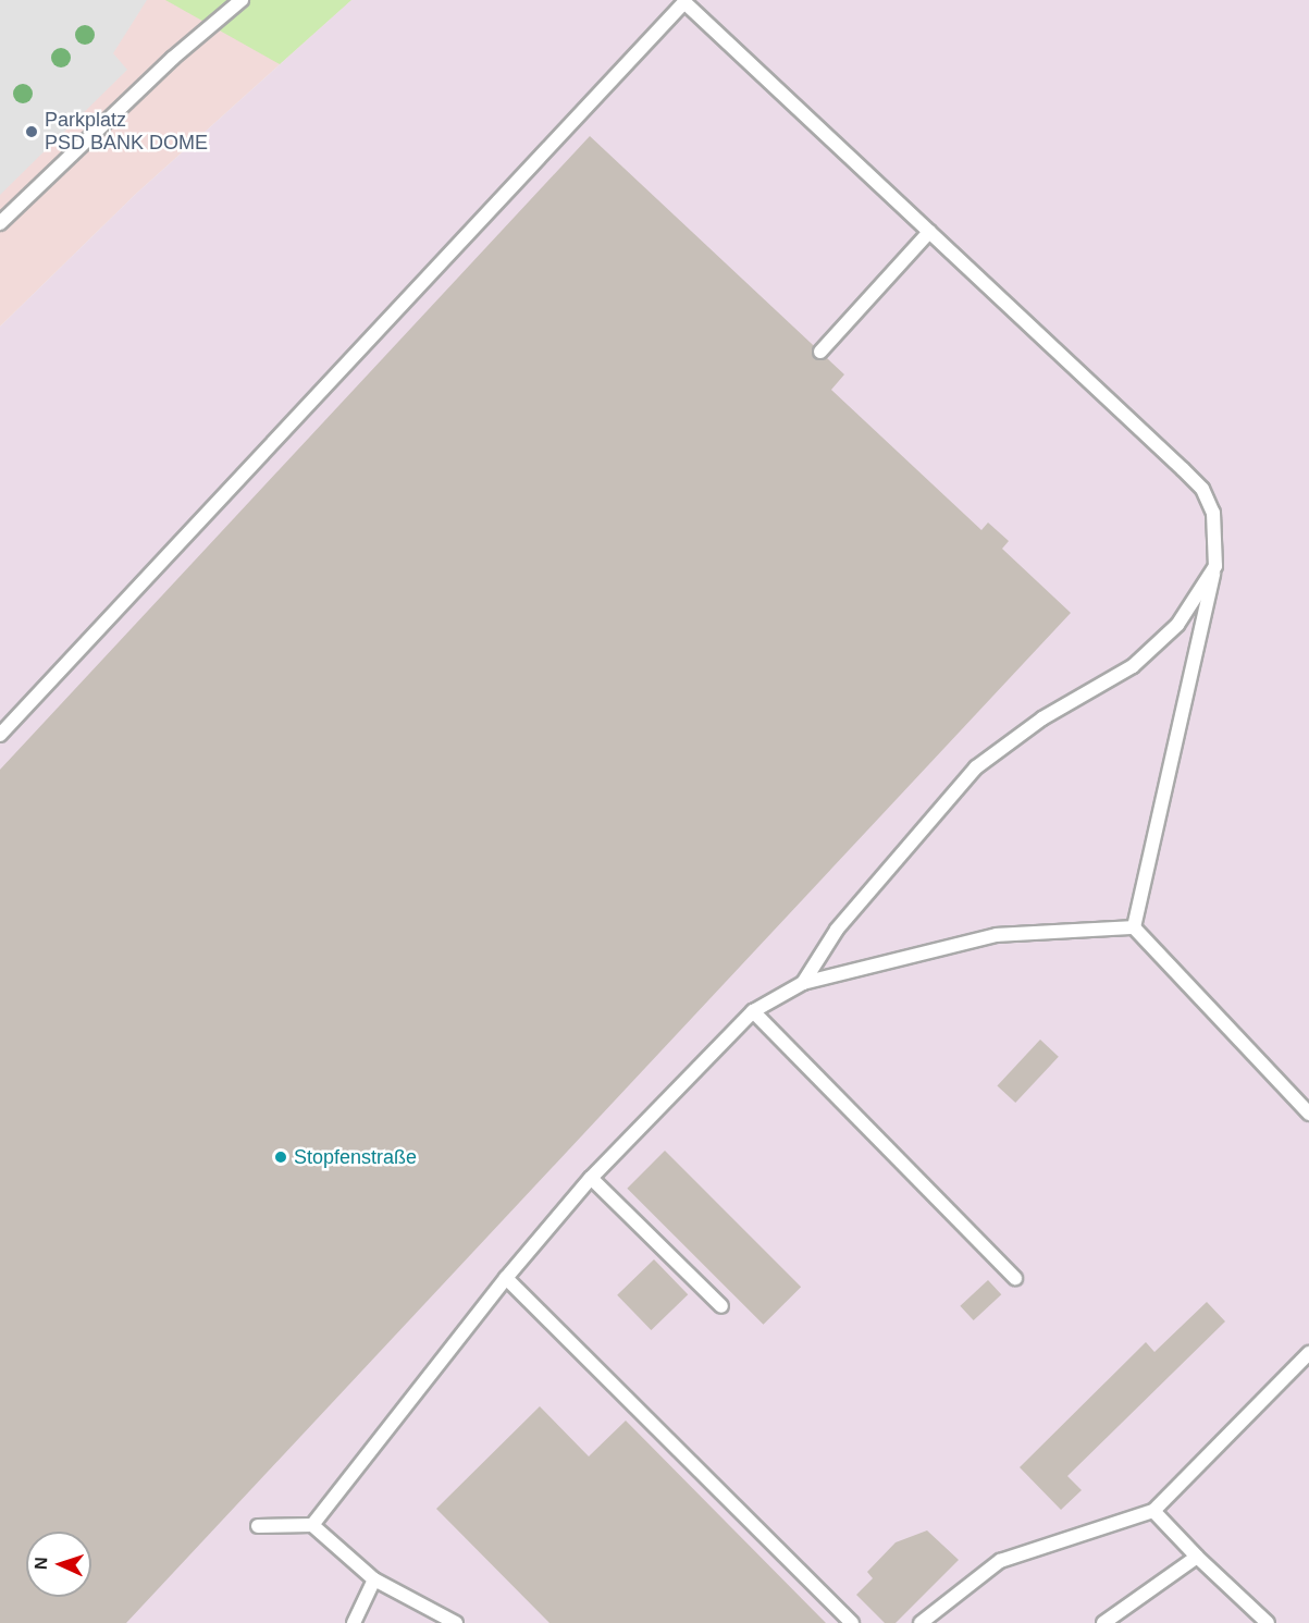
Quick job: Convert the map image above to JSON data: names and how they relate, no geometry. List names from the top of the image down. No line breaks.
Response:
{"places":["Parkplatz PSD BANK DOME","Stopfenstraße"],"north":"left"}
